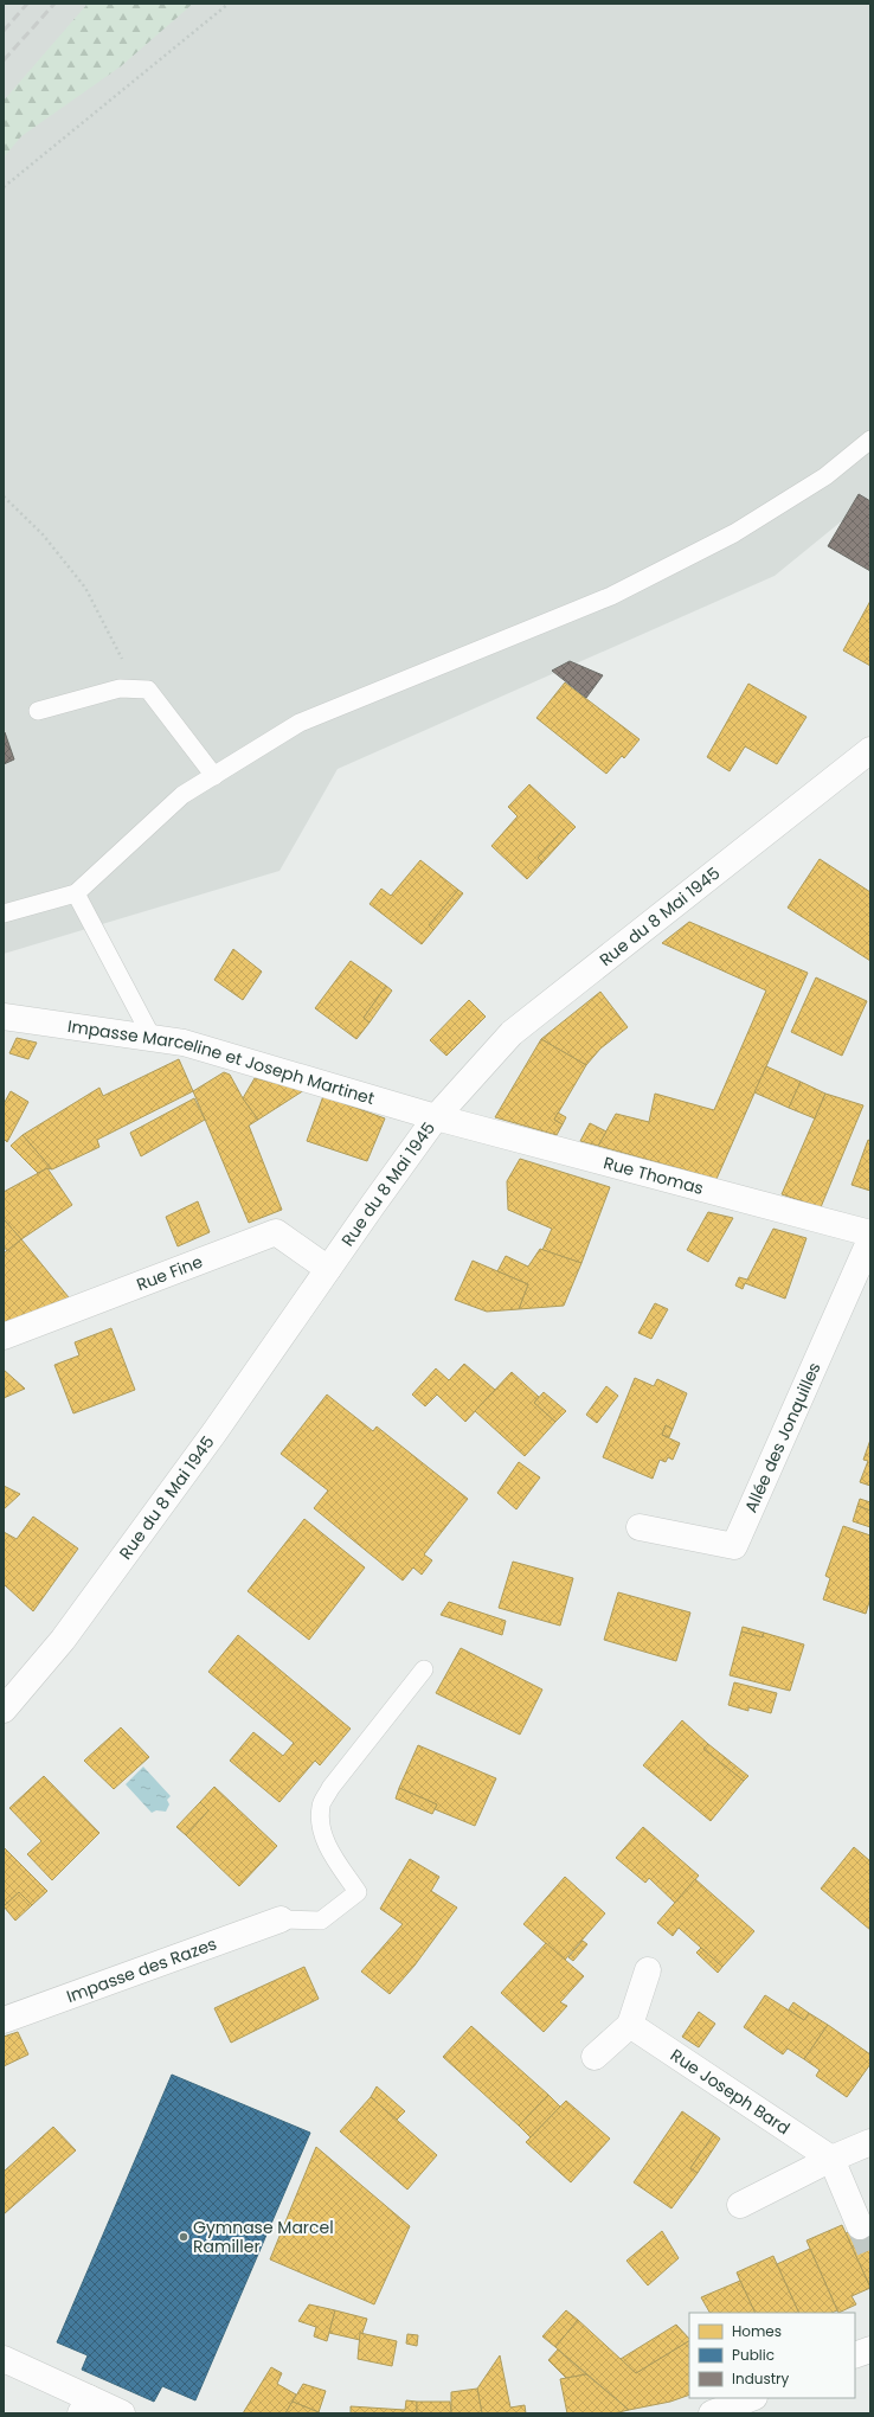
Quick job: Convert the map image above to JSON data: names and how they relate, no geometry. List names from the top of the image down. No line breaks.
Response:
{"streets":{"street":["Rue du 8 Mai 1945","Impasse Marceline et Joseph Martinet","Rue Thomas","Rue Fine","Allée des Jonquilles","Impasse des Razes","Rue Joseph Bard"]},"crossings":[["Rue du 8 Mai 1945","Impasse Marceline et Joseph Martinet"],["Rue du 8 Mai 1945","Rue Thomas"],["Rue du 8 Mai 1945","Rue Fine"],["Impasse Marceline et Joseph Martinet","Rue Thomas"]],"places":["Gymnase Marcel Ramiller"],"legend":["Homes","Public","Industry"]}
